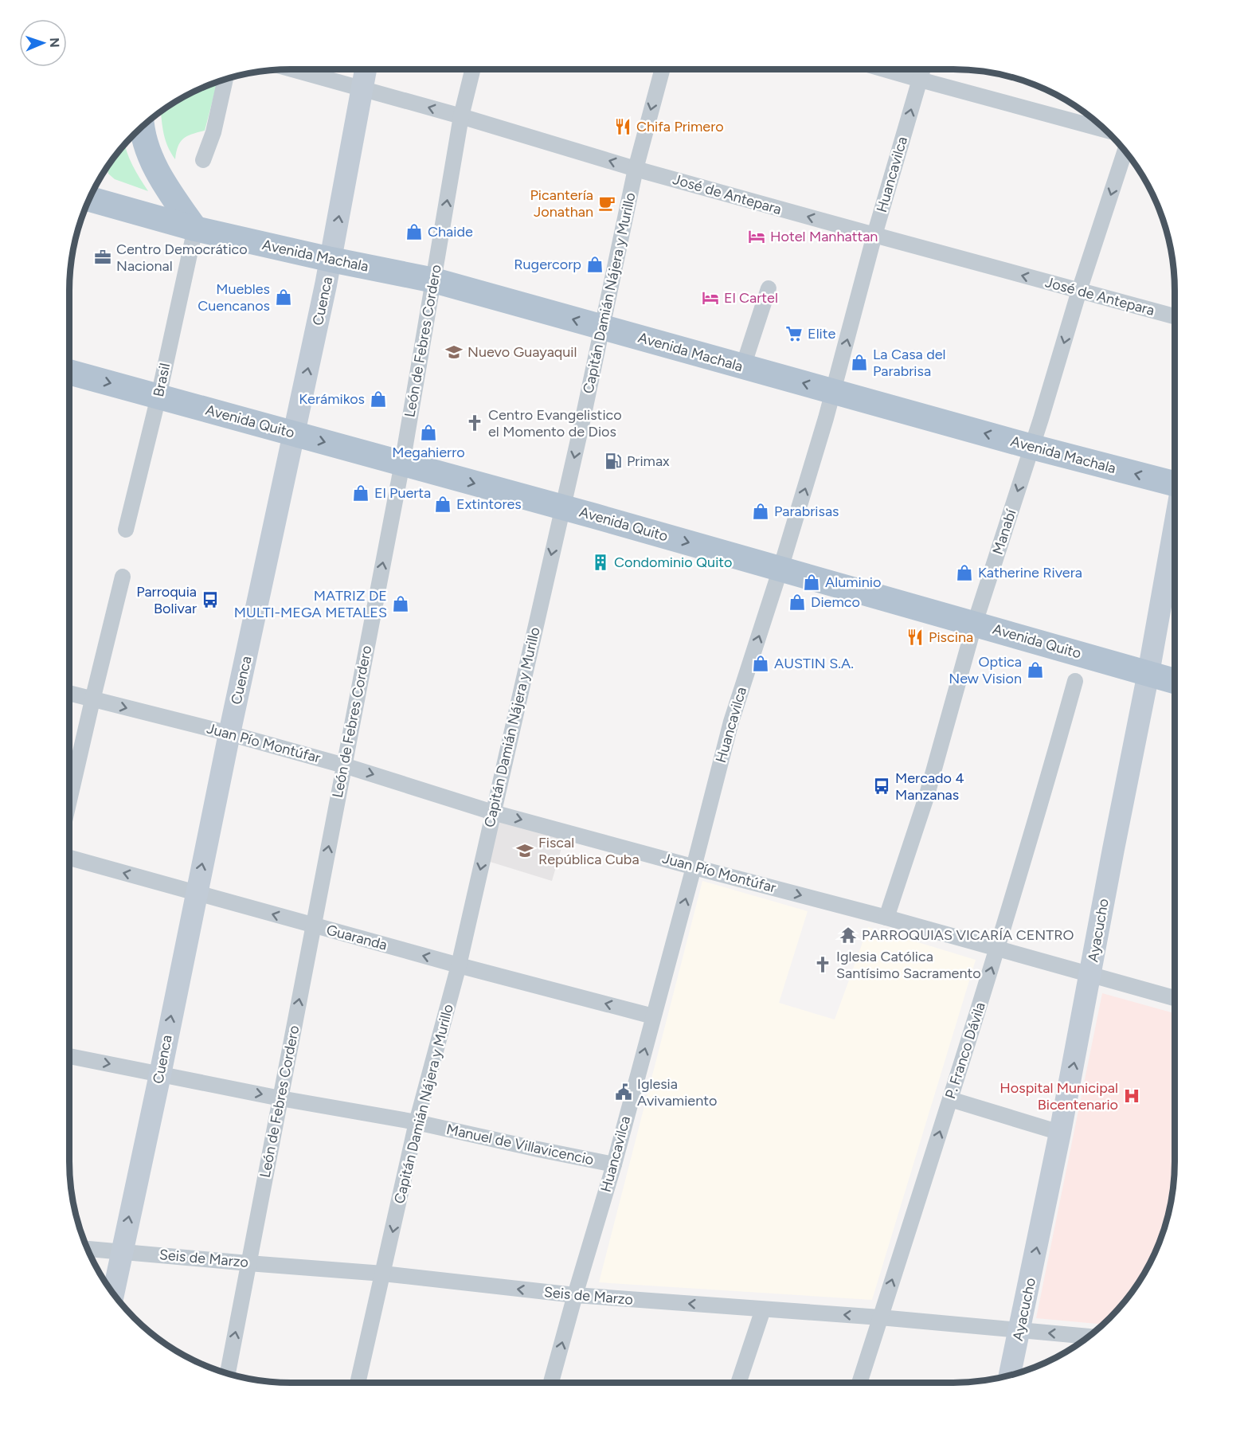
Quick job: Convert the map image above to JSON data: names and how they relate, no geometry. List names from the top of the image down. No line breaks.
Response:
{"streets":{"main road":["Avenida Machala","Cuenca","Avenida Quito","Ayacucho"],"street":["Huancavilca","José de Antepara","Capitán Damián Nájera y Murillo","León de Febres Cordero","Brasil","Manabí","Juan Pío Montúfar","Guaranda","P. Franco Dávila","Manuel de Villavicencio","Seis de Marzo"]},"crossings":[["Huancavilca","José de Antepara"],["Huancavilca","Avenida Machala"],["Huancavilca","Avenida Quito"],["Huancavilca","Juan Pío Montúfar"],["Huancavilca","Guaranda"],["Huancavilca","Manuel de Villavicencio"],["Huancavilca","Seis de Marzo"],["José de Antepara","Capitán Damián Nájera y Murillo"],["José de Antepara","Cuenca"],["José de Antepara","León de Febres Cordero"],["José de Antepara","Manabí"],["Avenida Machala","Capitán Damián Nájera y Murillo"],["Avenida Machala","Cuenca"],["Avenida Machala","León de Febres Cordero"],["Avenida Machala","Brasil"],["Avenida Machala","Manabí"],["Capitán Damián Nájera y Murillo","Avenida Quito"],["Capitán Damián Nájera y Murillo","Juan Pío Montúfar"],["Capitán Damián Nájera y Murillo","Guaranda"],["Capitán Damián Nájera y Murillo","Manuel de Villavicencio"],["Capitán Damián Nájera y Murillo","Seis de Marzo"],["Cuenca","Avenida Quito"],["Cuenca","Juan Pío Montúfar"],["Cuenca","Guaranda"],["Cuenca","Manuel de Villavicencio"],["Cuenca","Seis de Marzo"],["León de Febres Cordero","Avenida Quito"],["León de Febres Cordero","Juan Pío Montúfar"],["León de Febres Cordero","Guaranda"],["León de Febres Cordero","Manuel de Villavicencio"],["León de Febres Cordero","Seis de Marzo"],["Brasil","Avenida Quito"],["Avenida Quito","Manabí"],["Avenida Quito","Ayacucho"],["Manabí","Juan Pío Montúfar"],["Juan Pío Montúfar","Ayacucho"],["Juan Pío Montúfar","P. Franco Dávila"],["Ayacucho","Seis de Marzo"],["P. Franco Dávila","Seis de Marzo"]],"one_way":["Huancavilca","José de Antepara","Avenida Machala","Capitán Damián Nájera y Murillo","Cuenca","León de Febres Cordero","Avenida Quito","Manabí","Juan Pío Montúfar","Ayacucho","Guaranda","P. Franco Dávila","Manuel de Villavicencio","Seis de Marzo"],"places":{"restaurant":["Chifa Primero","Piscina"],"cafe":["Picantería Jonathan"],"shop":["Chaide","Rugercorp","Muebles Cuencanos","La Casa del Parabrisa","Kerámikos","Megahierro","El Puerta","Extintores","Parabrisas","Katherine Rivera","Aluminio","Diemco","MATRIZ DE MULTI-MEGA METALES","AUSTIN S.A.","Optica New Vision"],"hotel":["Hotel Manhattan","El Cartel"],"office":["Centro Democrático Nacional"],"supermarket":["Elite"],"school or university":["Nuevo Guayaquil","Fiscal República Cuba"],"church":["Centro Evangelistico el Momento de Dios","Iglesia Católica Santísimo Sacramento"],"fuel station":["Primax"],"building":["Condominio Quito"],"bus stop":["Parroquia Bolivar","Mercado 4 Manzanas"],"temple":["PARROQUIAS VICARÍA CENTRO"],"public building":["Iglesia Avivamiento"],"hospital":["Hospital Municipal Bicentenario"]},"north":"right"}
